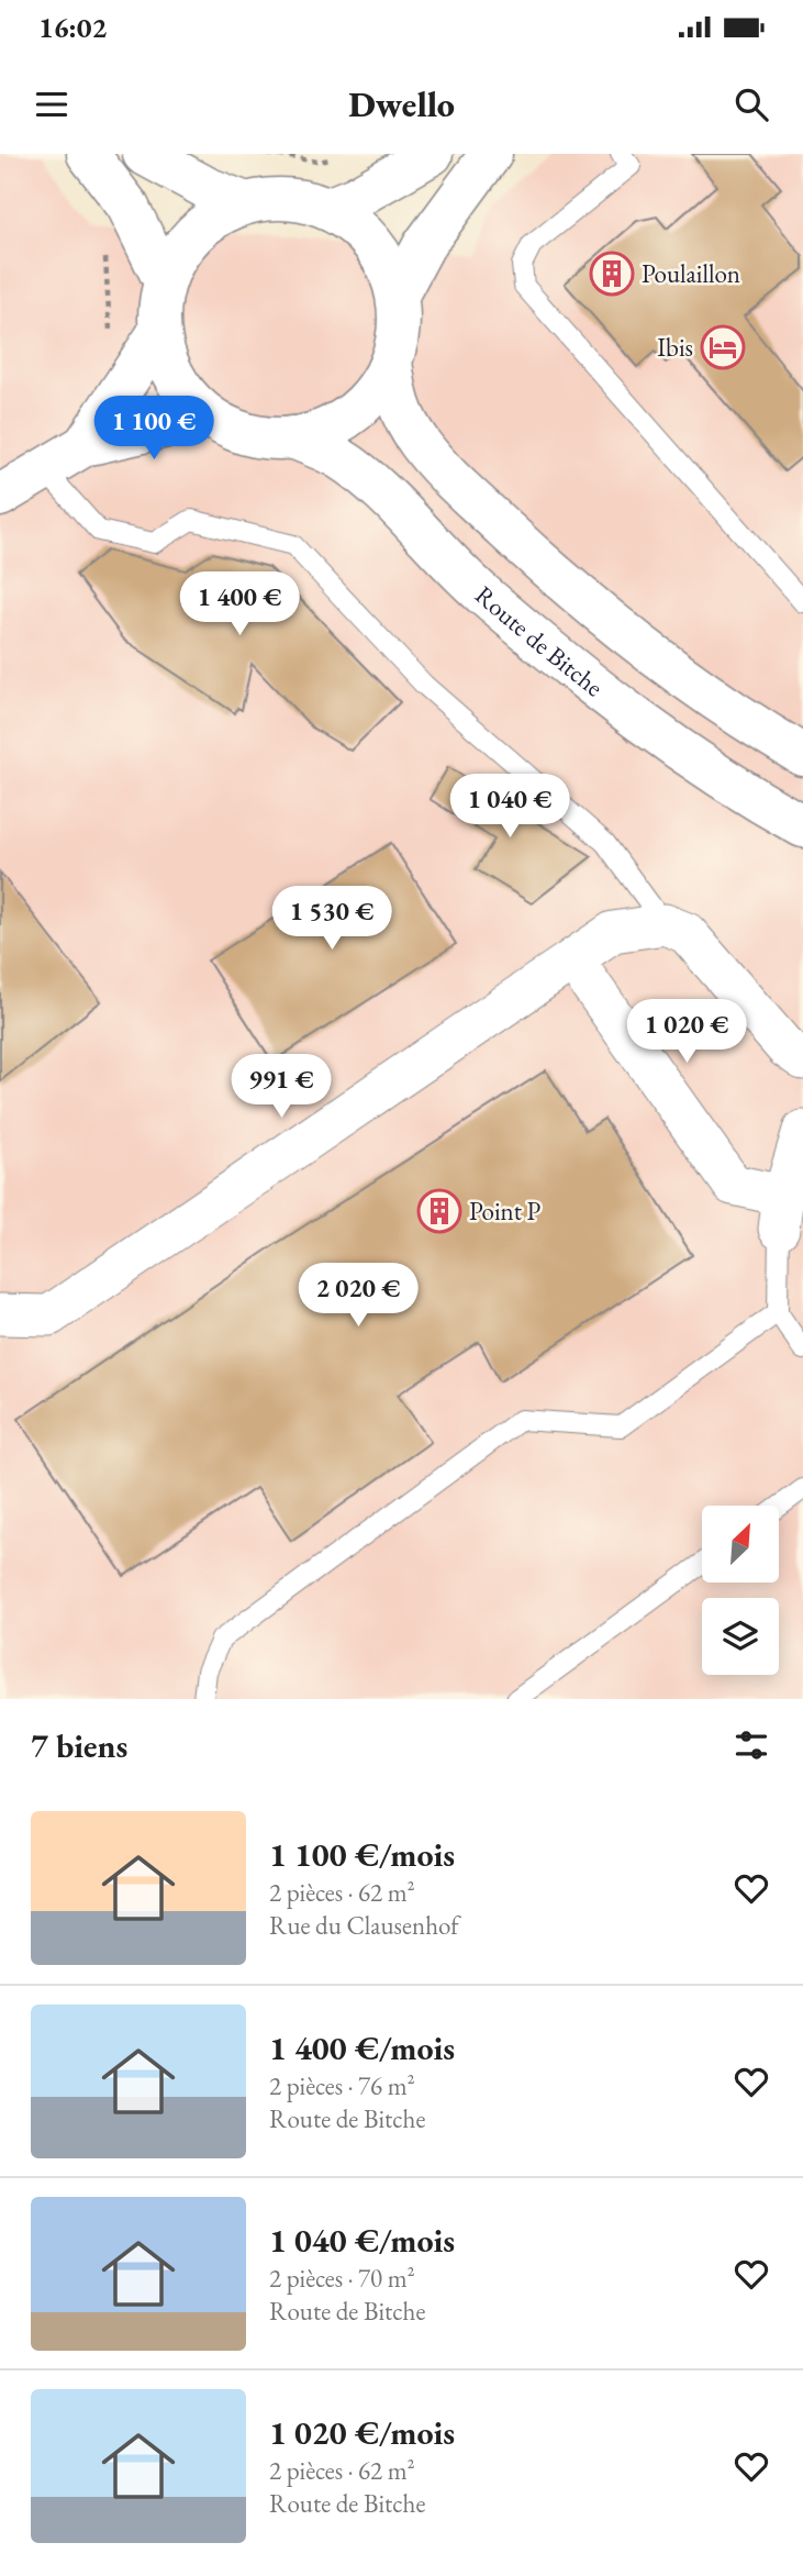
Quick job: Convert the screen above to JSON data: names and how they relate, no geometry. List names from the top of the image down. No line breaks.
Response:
{"streets":{"main road":["Route de Bitche"]},"places":{"building":["Poulaillon","Point P"],"hotel":["Ibis"]},"north":"top right","page":{"status":"16:02","header":"Dwello","price":["1 100 €","1 400 €","1 040 €","1 530 €","1 020 €","991 €","2 020 €"],"heading":"7 biens","list":[{"name":"1 100 €/mois","note":"2 pièces · 62 m² · Rue du Clausenhof"},{"name":"1 400 €/mois","note":"2 pièces · 76 m² · Route de Bitche"},{"name":"1 040 €/mois","note":"2 pièces · 70 m² · Route de Bitche"},{"name":"1 020 €/mois","note":"2 pièces · 62 m² · Route de Bitche"}]}}
